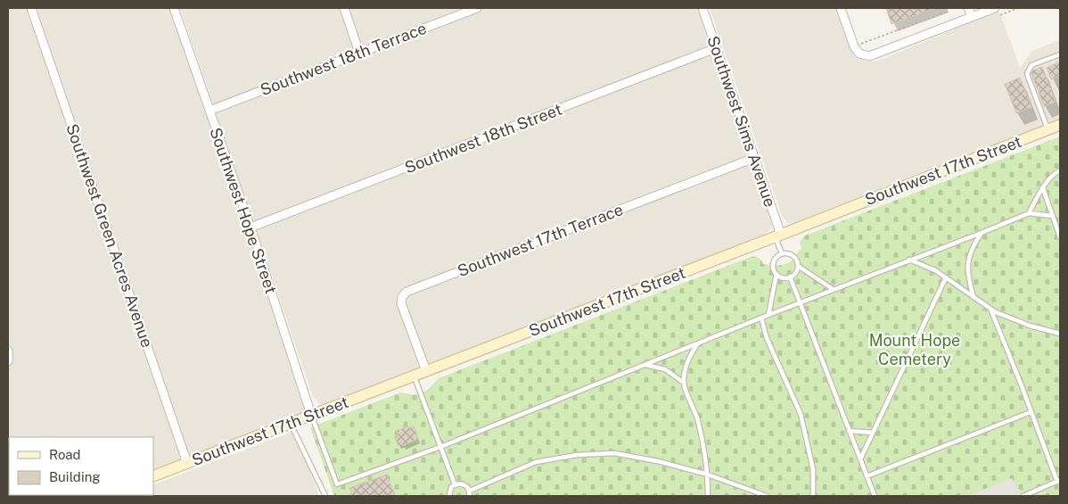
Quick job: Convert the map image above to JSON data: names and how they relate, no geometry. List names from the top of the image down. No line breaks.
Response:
{"streets":{"main road":["Southwest 17th Street"],"street":["Southwest 18th Terrace","Southwest Sims Avenue","Southwest 18th Street","Southwest Hope Street","Southwest Green Acres Avenue","Southwest 17th Terrace"]},"crossings":[["Southwest 18th Terrace","Southwest Hope Street"],["Southwest Sims Avenue","Southwest 18th Street"],["Southwest Sims Avenue","Southwest 17th Street"],["Southwest Sims Avenue","Southwest 17th Terrace"],["Southwest 18th Street","Southwest Hope Street"],["Southwest 17th Street","Southwest Hope Street"],["Southwest 17th Street","Southwest Green Acres Avenue"],["Southwest 17th Street","Southwest 17th Terrace"]],"parks":["Mount Hope Cemetery"],"legend":["Road","Building"]}
